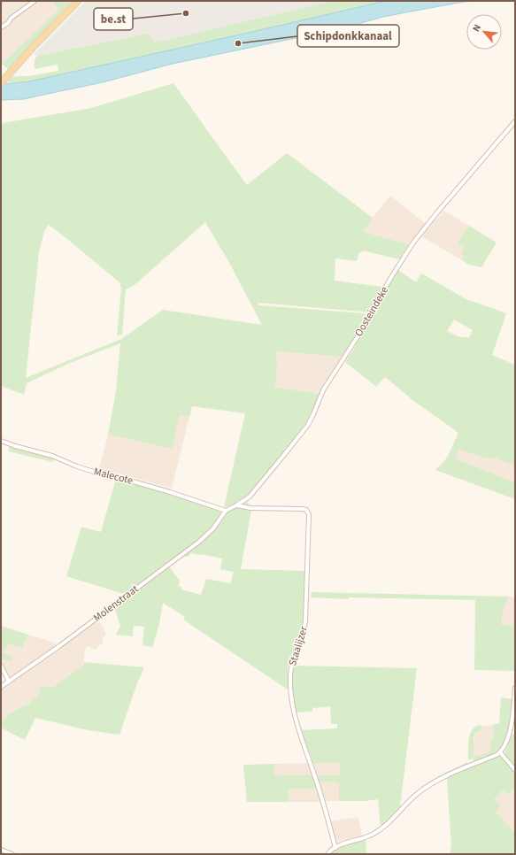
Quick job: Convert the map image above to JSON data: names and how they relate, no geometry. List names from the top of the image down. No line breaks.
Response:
{"streets":{"street":["Oosteindeke","Malecote","Molenstraat","Staalijzer"]},"crossings":[["Oosteindeke","Malecote"],["Oosteindeke","Molenstraat"],["Oosteindeke","Staalijzer"],["Malecote","Molenstraat"]],"places":["be.st","Schipdonkkanaal"],"north":"top left"}
